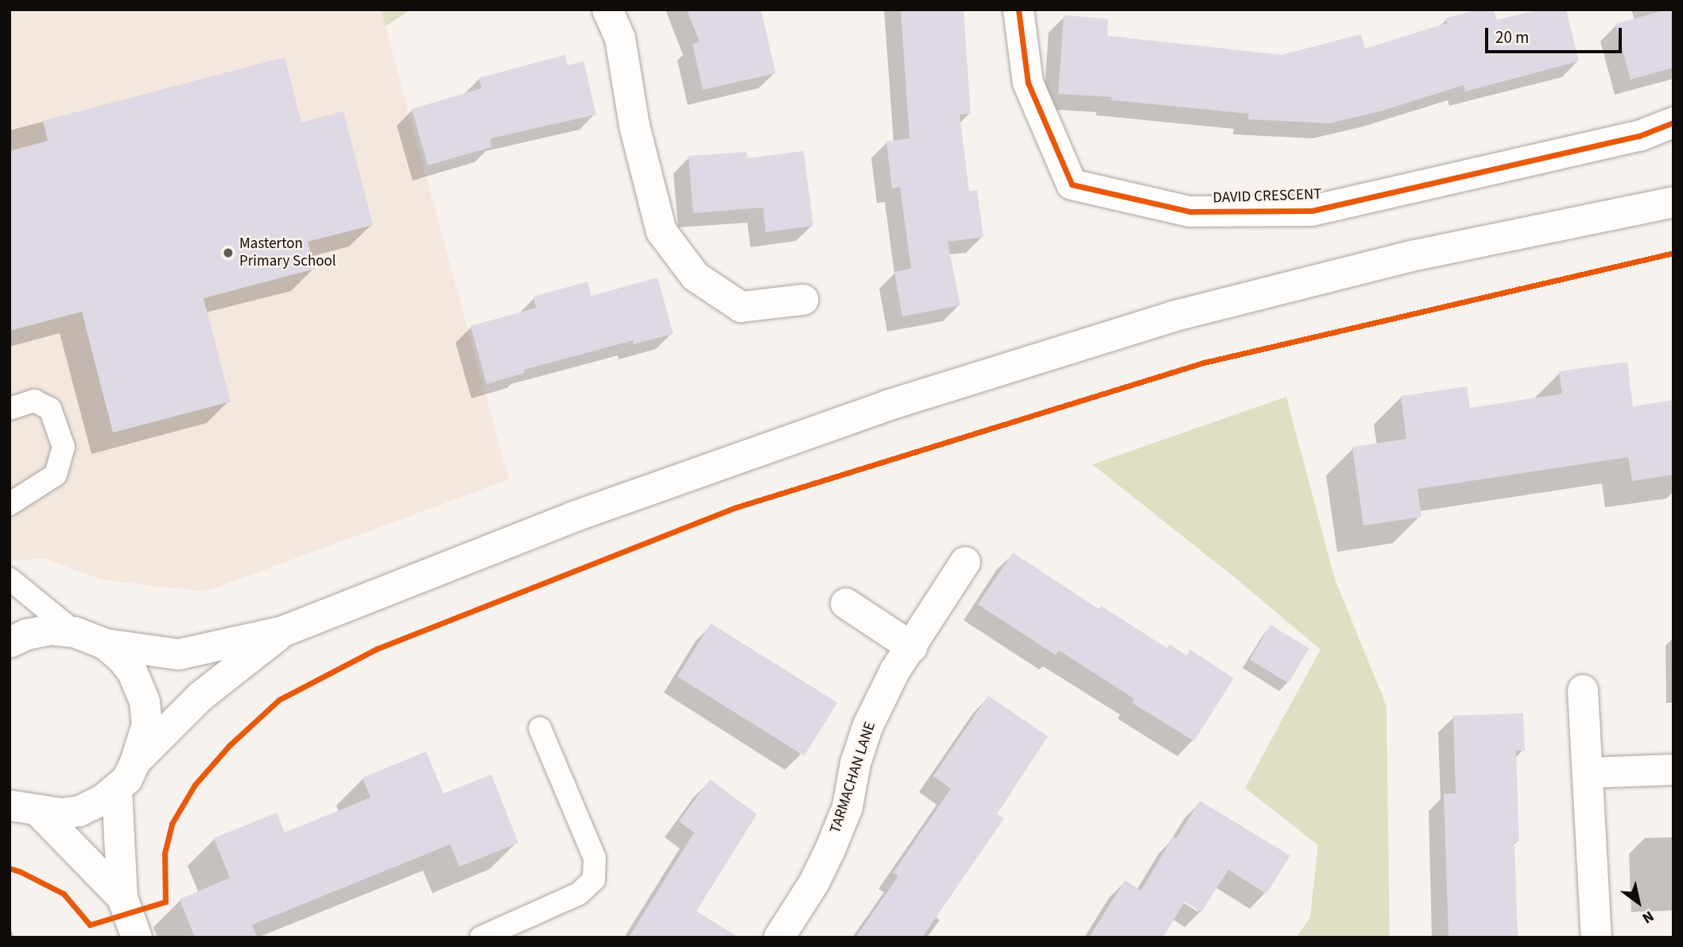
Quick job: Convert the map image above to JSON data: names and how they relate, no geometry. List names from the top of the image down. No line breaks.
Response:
{"streets":{"street":["DAVID CRESCENT","TARMACHAN LANE"]},"places":["Masterton Primary School"],"scale_bar":"20 m","north":"bottom right"}
